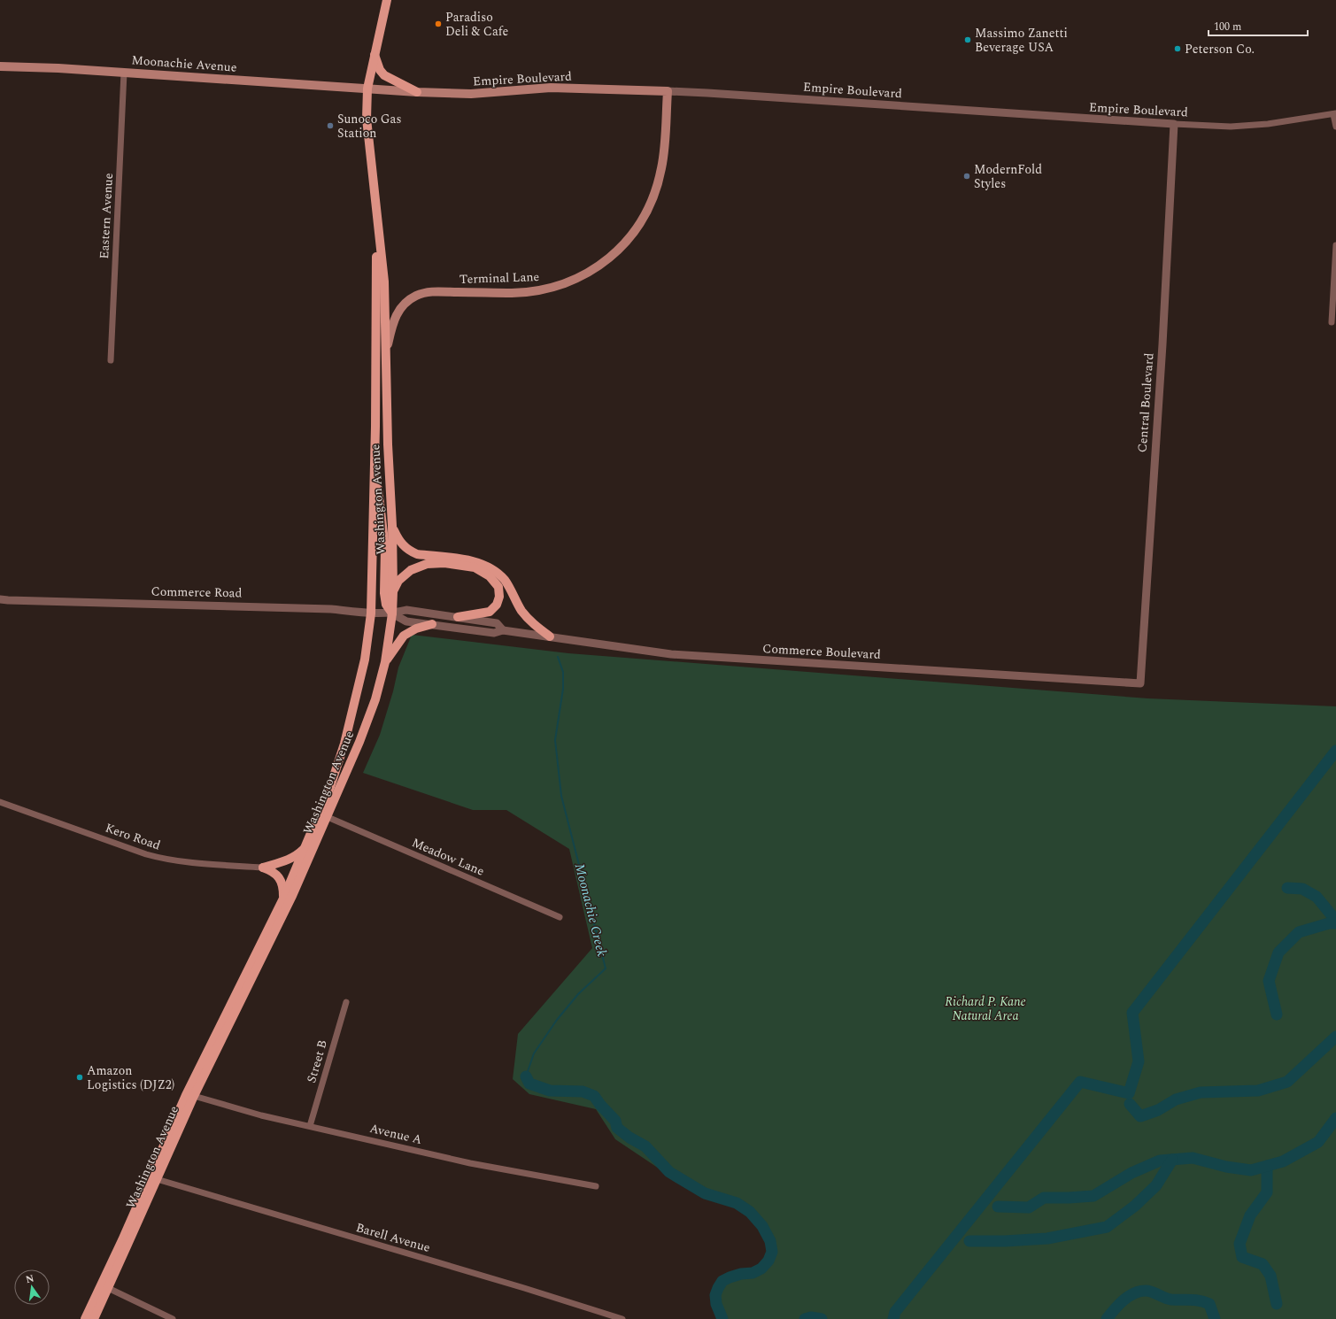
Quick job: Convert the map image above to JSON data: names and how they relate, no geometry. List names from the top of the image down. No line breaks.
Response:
{"streets":{"main road":["Moonachie Avenue","Empire Boulevard","Terminal Lane","Washington Avenue"],"street":["Eastern Avenue","Central Boulevard","Commerce Road","Commerce Boulevard","Kero Road","Meadow Lane","Street B","Avenue A","Barell Avenue"]},"crossings":[["Moonachie Avenue","Empire Boulevard"],["Moonachie Avenue","Eastern Avenue"],["Moonachie Avenue","Washington Avenue"],["Empire Boulevard","Terminal Lane"],["Empire Boulevard","Central Boulevard"],["Empire Boulevard","Washington Avenue"],["Terminal Lane","Washington Avenue"],["Central Boulevard","Commerce Boulevard"],["Washington Avenue","Commerce Road"],["Washington Avenue","Commerce Boulevard"],["Washington Avenue","Meadow Lane"],["Washington Avenue","Avenue A"],["Washington Avenue","Barell Avenue"],["Commerce Road","Commerce Boulevard"],["Street B","Avenue A"]],"water":["Moonachie Creek"],"parks":["Richard P. Kane Natural Area"],"places":["Paradiso Deli & Cafe","Massimo Zanetti Beverage USA","Peterson Co.","Sunoco Gas Station","ModernFold Styles","Amazon Logistics (DJZ2)"],"scale_bar":"100 m","north":"top"}
